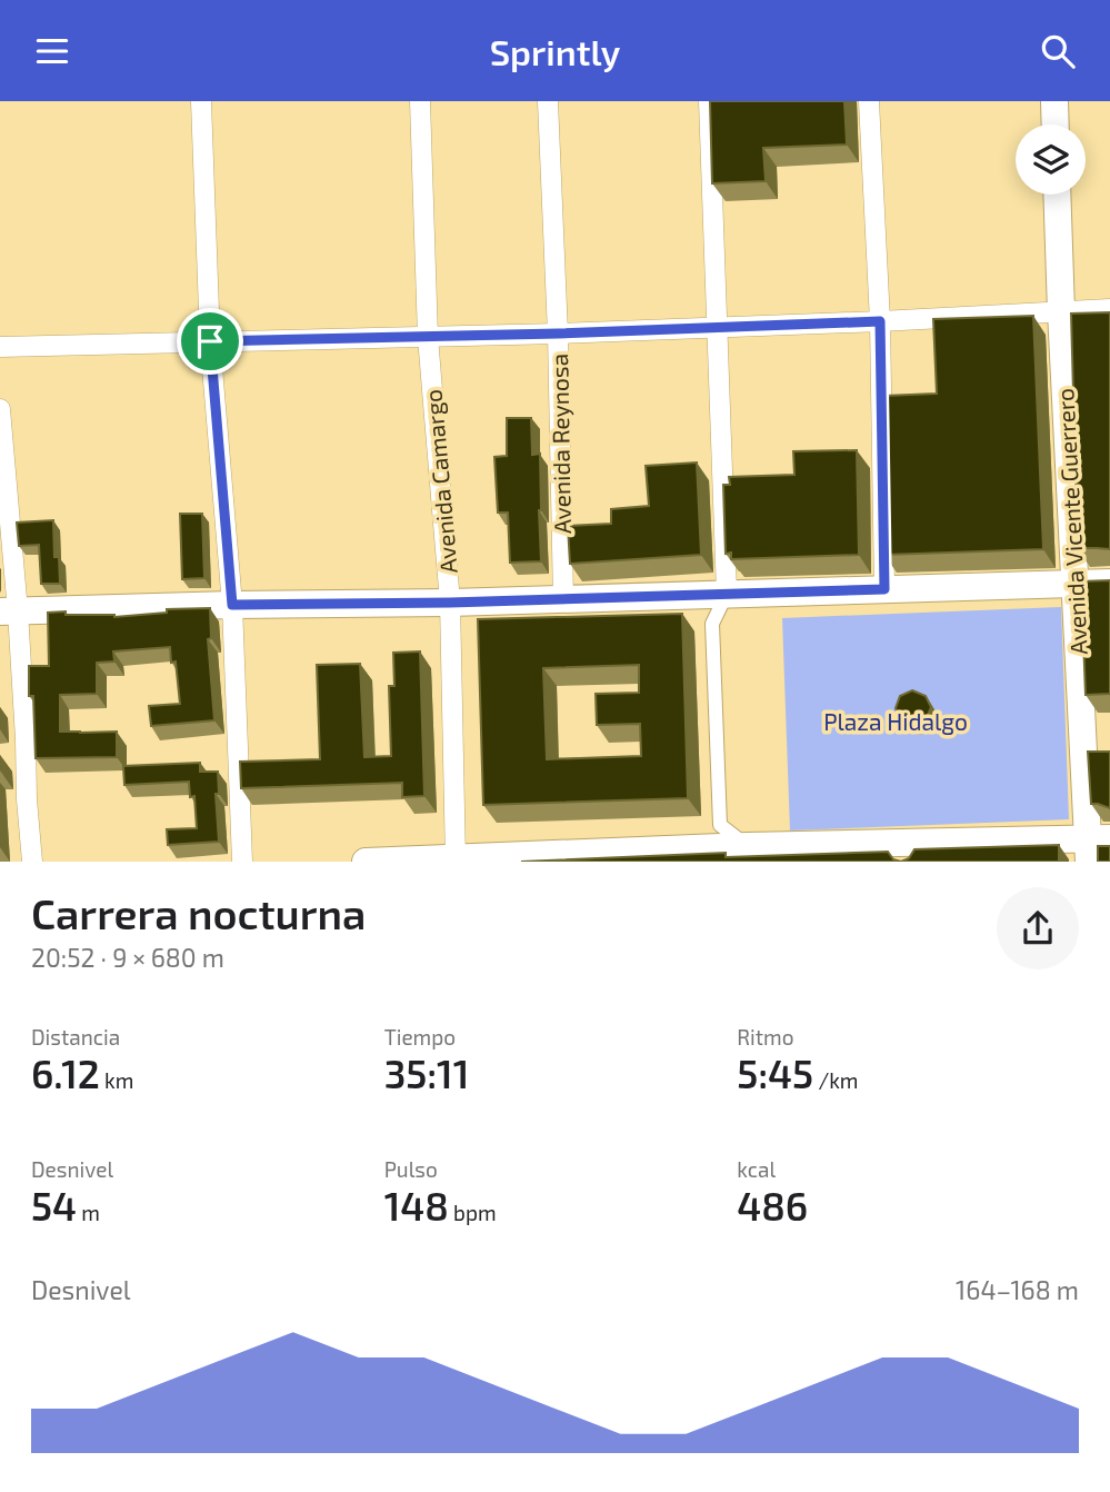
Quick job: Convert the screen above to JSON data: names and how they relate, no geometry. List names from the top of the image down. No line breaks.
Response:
{"streets":{"main road":["Avenida Vicente Guerrero"],"street":["Avenida Reynosa","Avenida Camargo"]},"parks":["Plaza Hidalgo"],"page":{"header":"Sprintly","heading":["Carrera nocturna","20:52 · 9 × 680 m"],"stats":[["Distancia","6.12 km"],["Tiempo","35:11"],["Ritmo","5:45 /km"],["Desnivel","54 m"],["Pulso","148 bpm"],["kcal","486"]],"chart":["Desnivel","164–168 m"]}}
